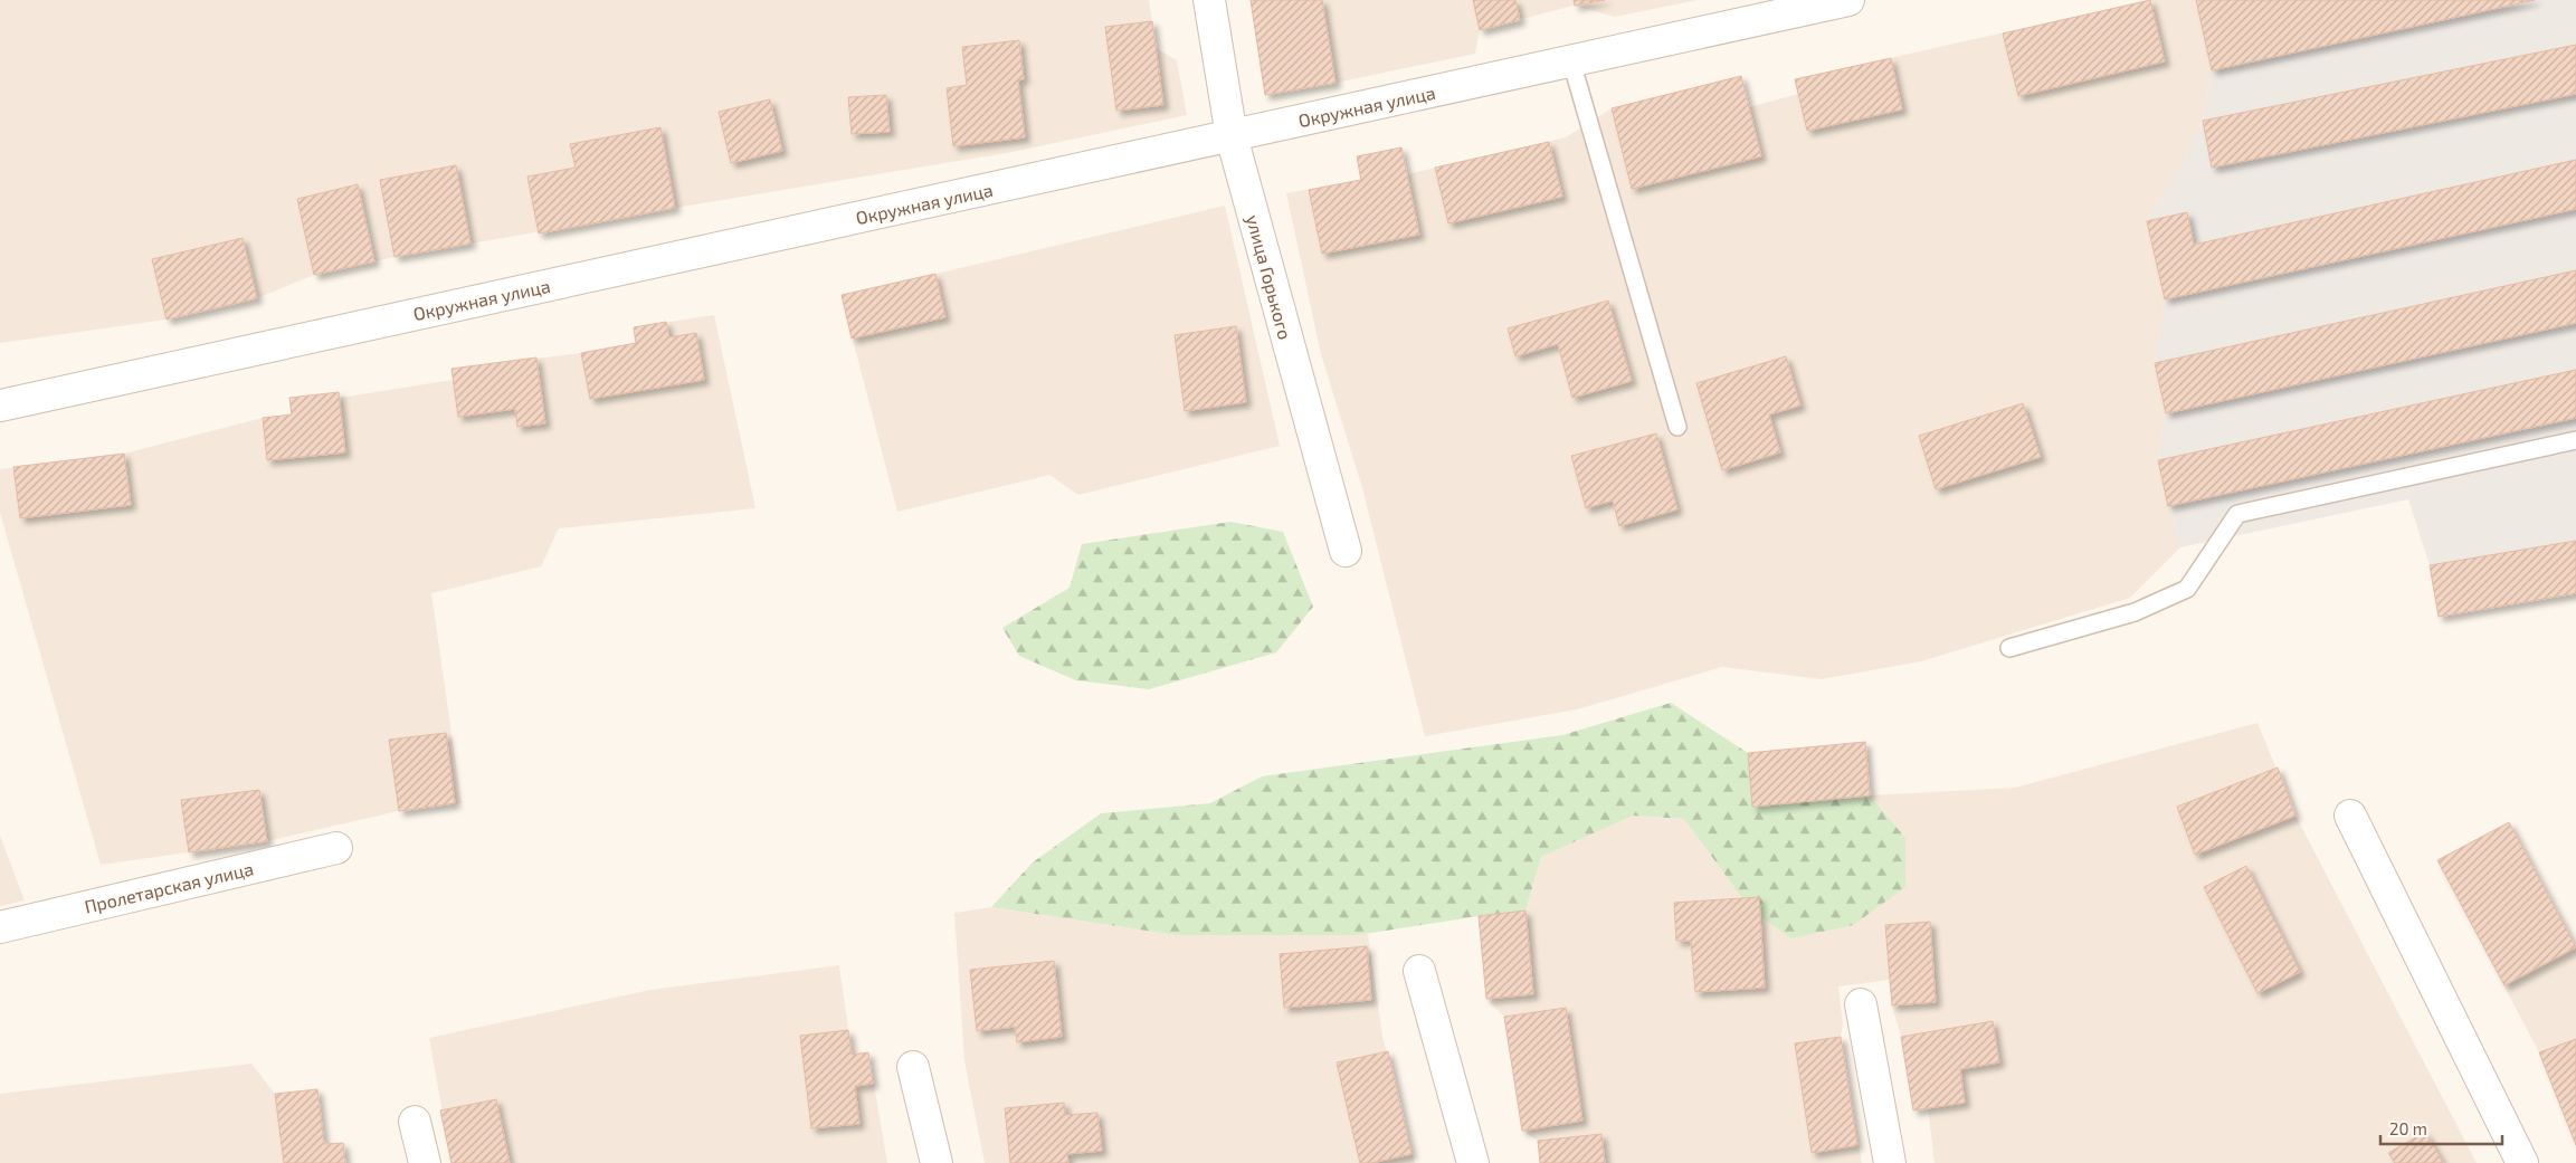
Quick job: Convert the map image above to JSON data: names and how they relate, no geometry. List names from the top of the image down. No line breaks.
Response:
{"streets":{"street":["Окружная улица","улица Горького","Пролетарская улица"]},"crossings":[["Окружная улица","улица Горького"]],"scale_bar":"20 m"}
